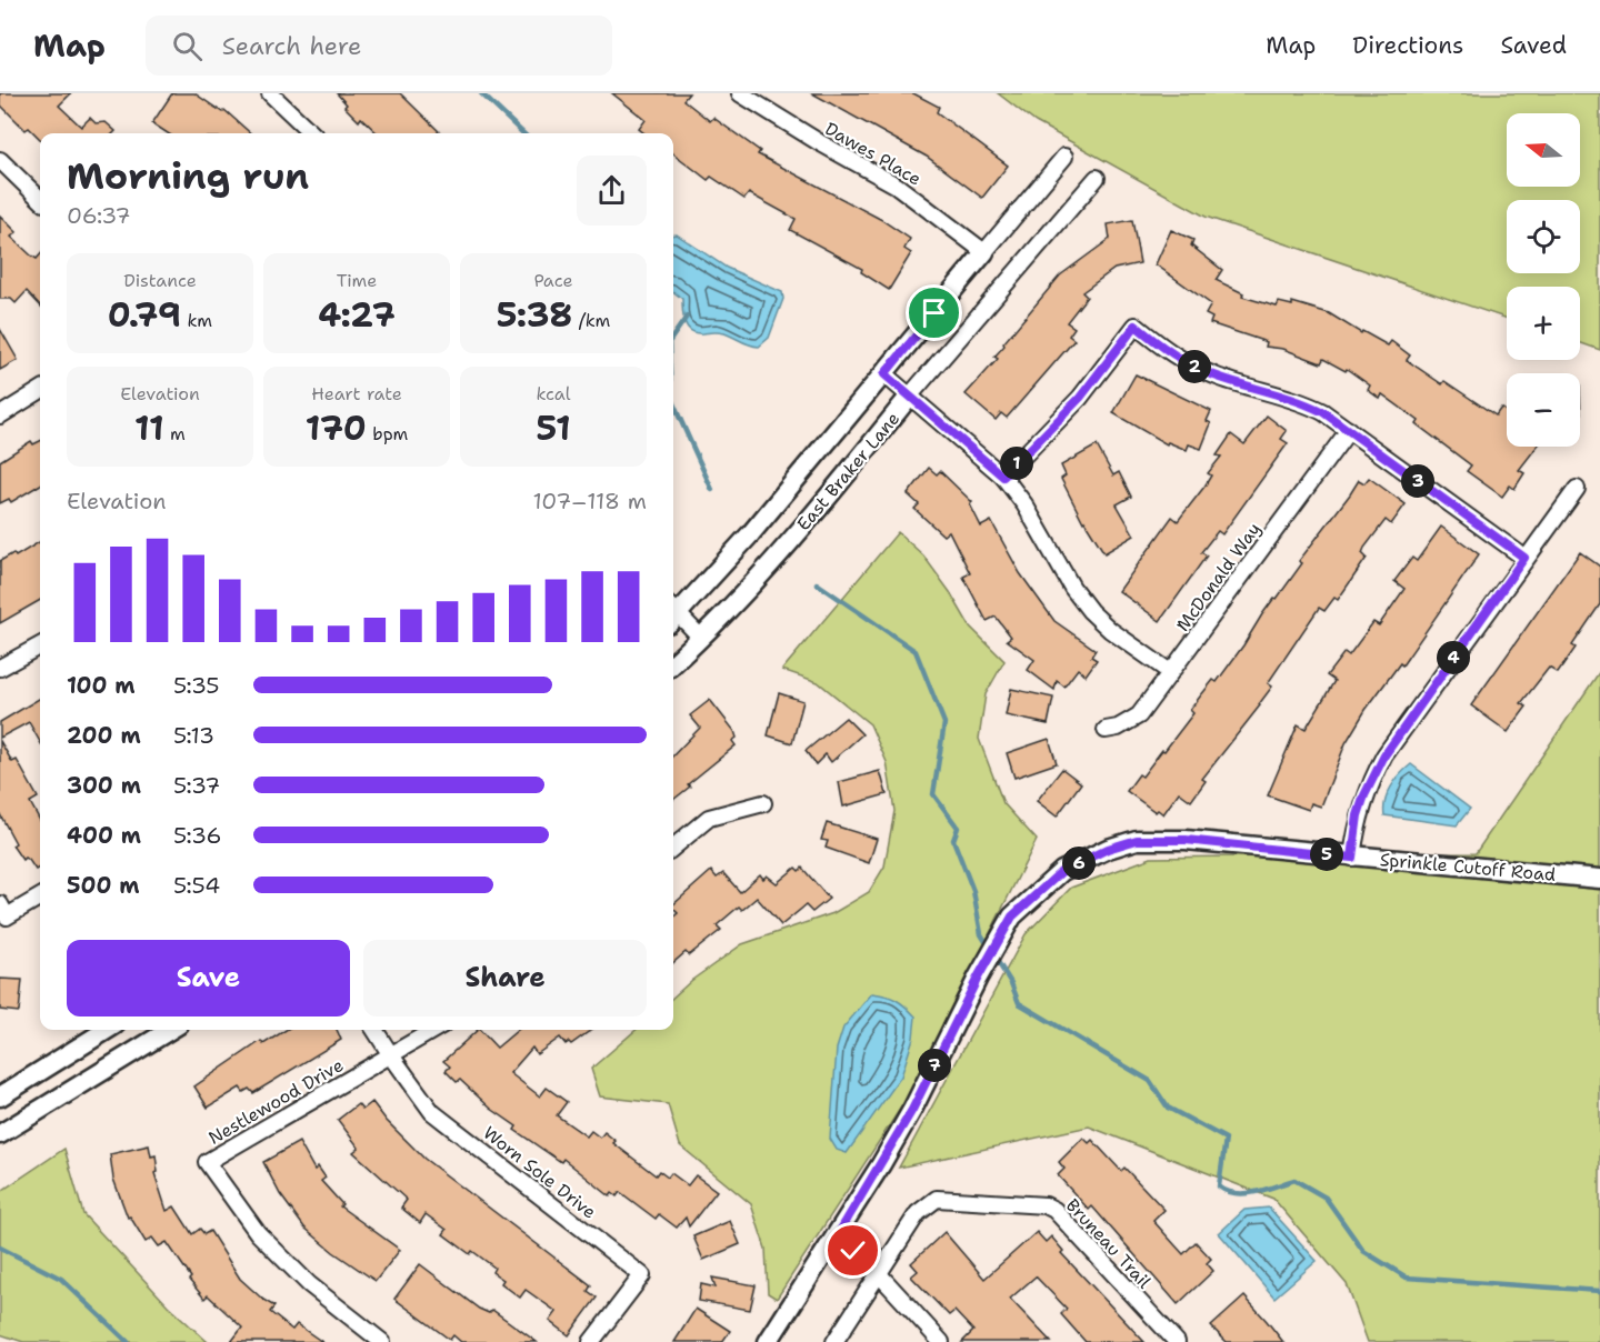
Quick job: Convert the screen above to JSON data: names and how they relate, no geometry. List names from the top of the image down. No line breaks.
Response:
{"streets":{"street":["Dawes Place","East Braker Lane","McDonald Way","Sprinkle Cutoff Road","Nestlewood Drive","Worn Sole Drive","Bruneau Trail"]},"crossings":[["Dawes Place","East Braker Lane"],["Nestlewood Drive","Worn Sole Drive"]],"north":"left","page":{"header":"Map","search":"Search here","nav":["Map","Directions","Saved"],"map_buttons":["+","−"],"heading":["Morning run","06:37"],"stats":[["Distance","0.79 km"],["Time","4:27"],["Pace","5:38 /km"],["Elevation","11 m"],["Heart rate","170 bpm"],["kcal","51"]],"pins":["2","1","3","4","5","6","7"],"chart":["Elevation","107–118 m"],"list":[{"name":"100 m","note":"5:35"},{"name":"200 m","note":"5:13"},{"name":"300 m","note":"5:37"},{"name":"400 m","note":"5:36"},{"name":"500 m","note":"5:54"}],"buttons":["Save","Share"]}}
